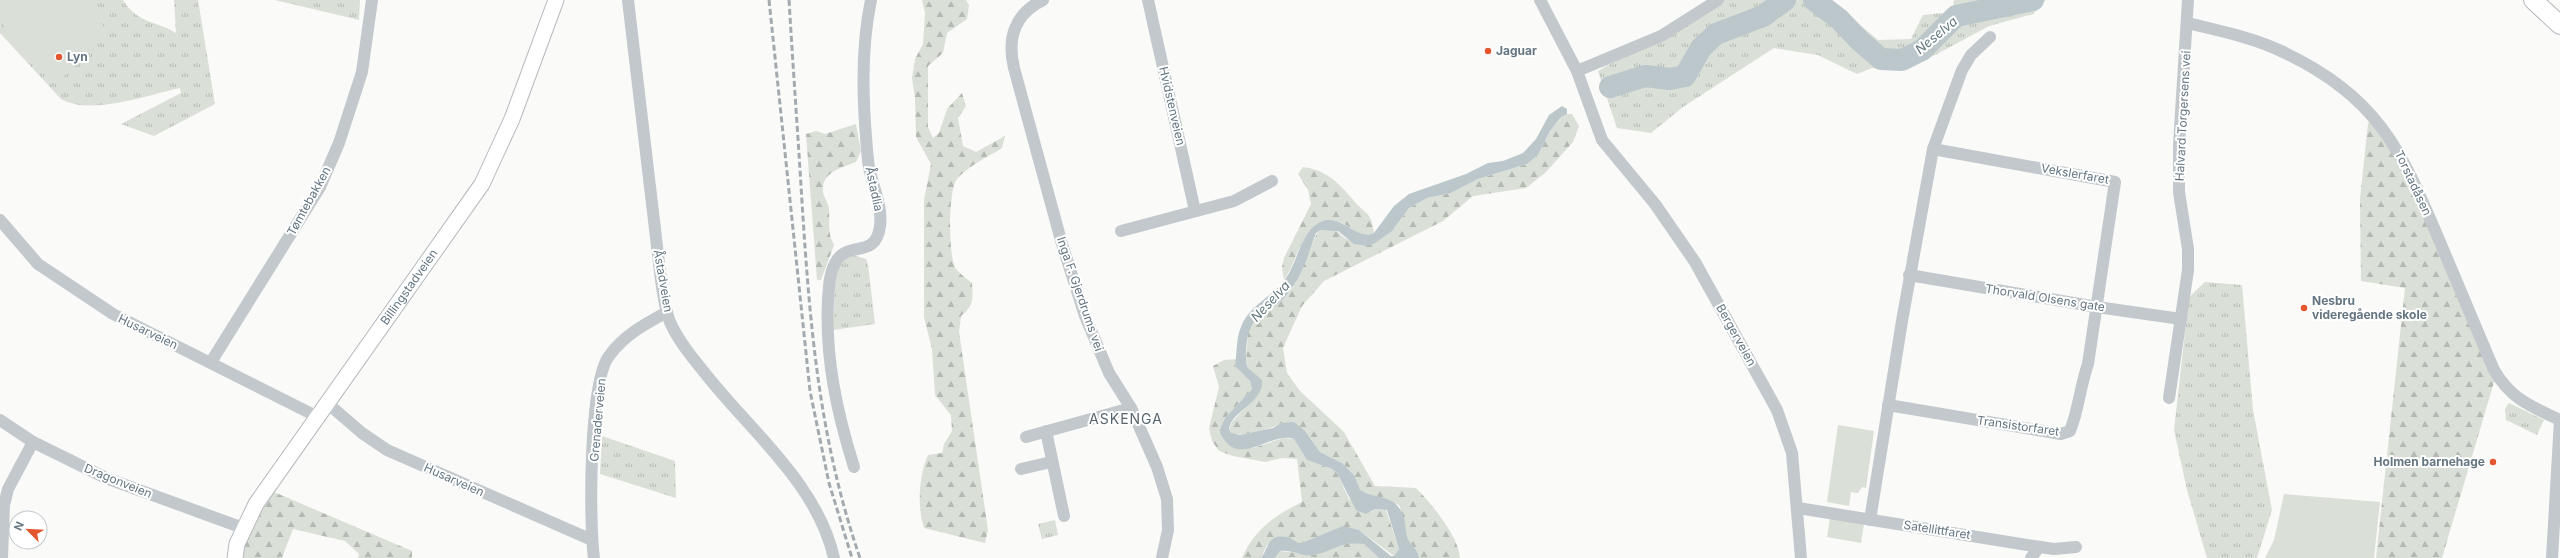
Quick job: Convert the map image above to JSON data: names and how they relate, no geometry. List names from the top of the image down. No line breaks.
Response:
{"streets":{"main road":["Billingstadveien"],"street":["Hvidstenveien","Halvard Torgersens vei","Vekslerfaret","Torstadåsen","Åstadlia","Tømtebakken","Åstadveien","Inga F. Gjerdrums vei","Thorvald Olsens gate","Husarveien","Bergerveien","Grenaderveien","Transistorfaret","Dragonveien","Satellittfaret"]},"crossings":[["Halvard Torgersens vei","Torstadåsen"],["Halvard Torgersens vei","Thorvald Olsens gate"],["Vekslerfaret","Thorvald Olsens gate"],["Vekslerfaret","Transistorfaret"],["Tømtebakken","Husarveien"],["Åstadveien","Grenaderveien"],["Billingstadveien","Husarveien"],["Billingstadveien","Dragonveien"],["Thorvald Olsens gate","Transistorfaret"],["Husarveien","Grenaderveien"],["Bergerveien","Satellittfaret"]],"districts":["ASKENGA"],"water":["Neselva"],"places":["Jaguar","Lyn","Nesbru videregående skole","Holmen barnehage"],"north":"top left"}
